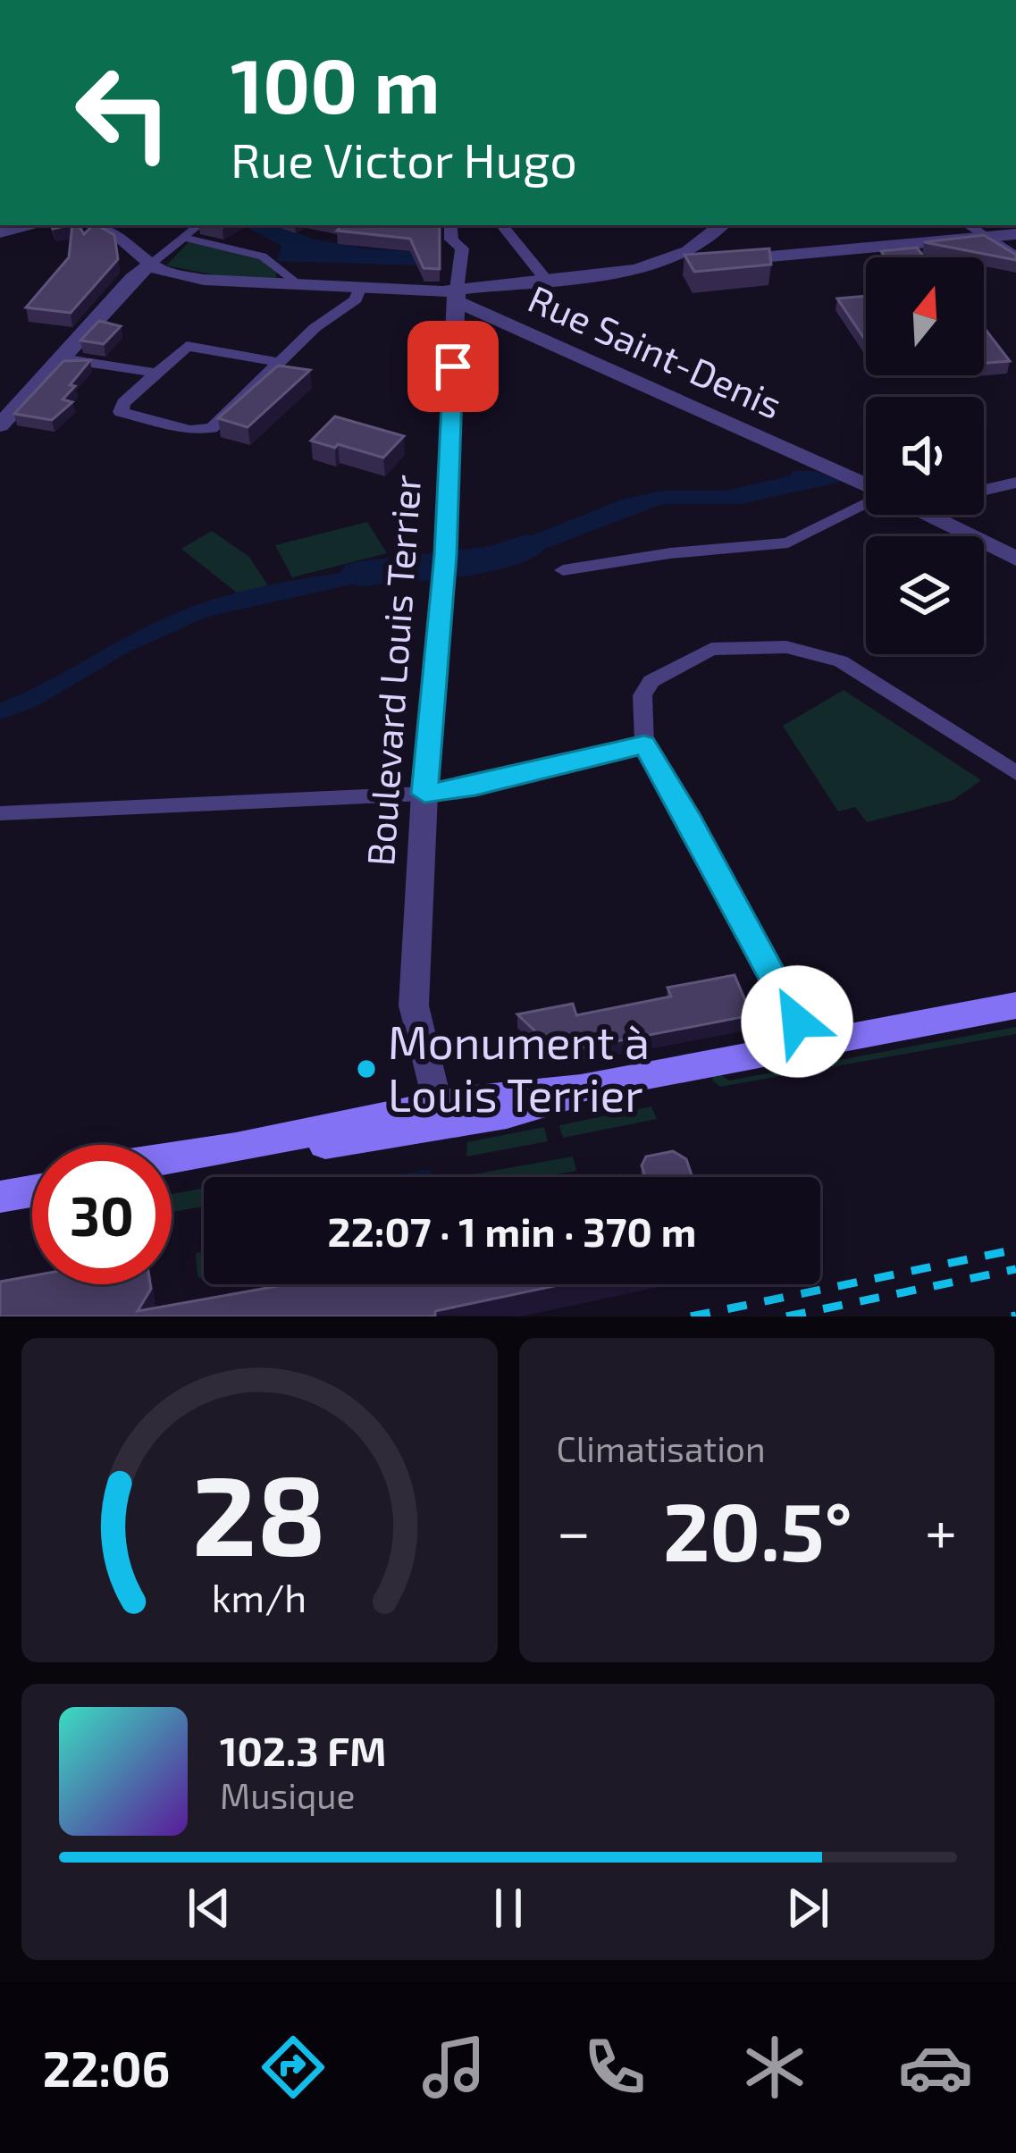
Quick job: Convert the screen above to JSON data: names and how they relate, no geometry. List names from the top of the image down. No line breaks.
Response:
{"streets":{"street":["Rue Saint-Denis","Boulevard Louis Terrier"]},"crossings":[["Rue Saint-Denis","Boulevard Louis Terrier"]],"places":["Monument à Louis Terrier"],"north":"top","page":{"turn":["100 m","Rue Victor Hugo"],"limit":"30","trip":"22:07 · 1 min · 370 m","tile":"Climatisation","heat":["−","20.5°","+"],"song":["102.3 FM","Musique"],"tabs":"22:06","gauge":["28","km/h"]}}
